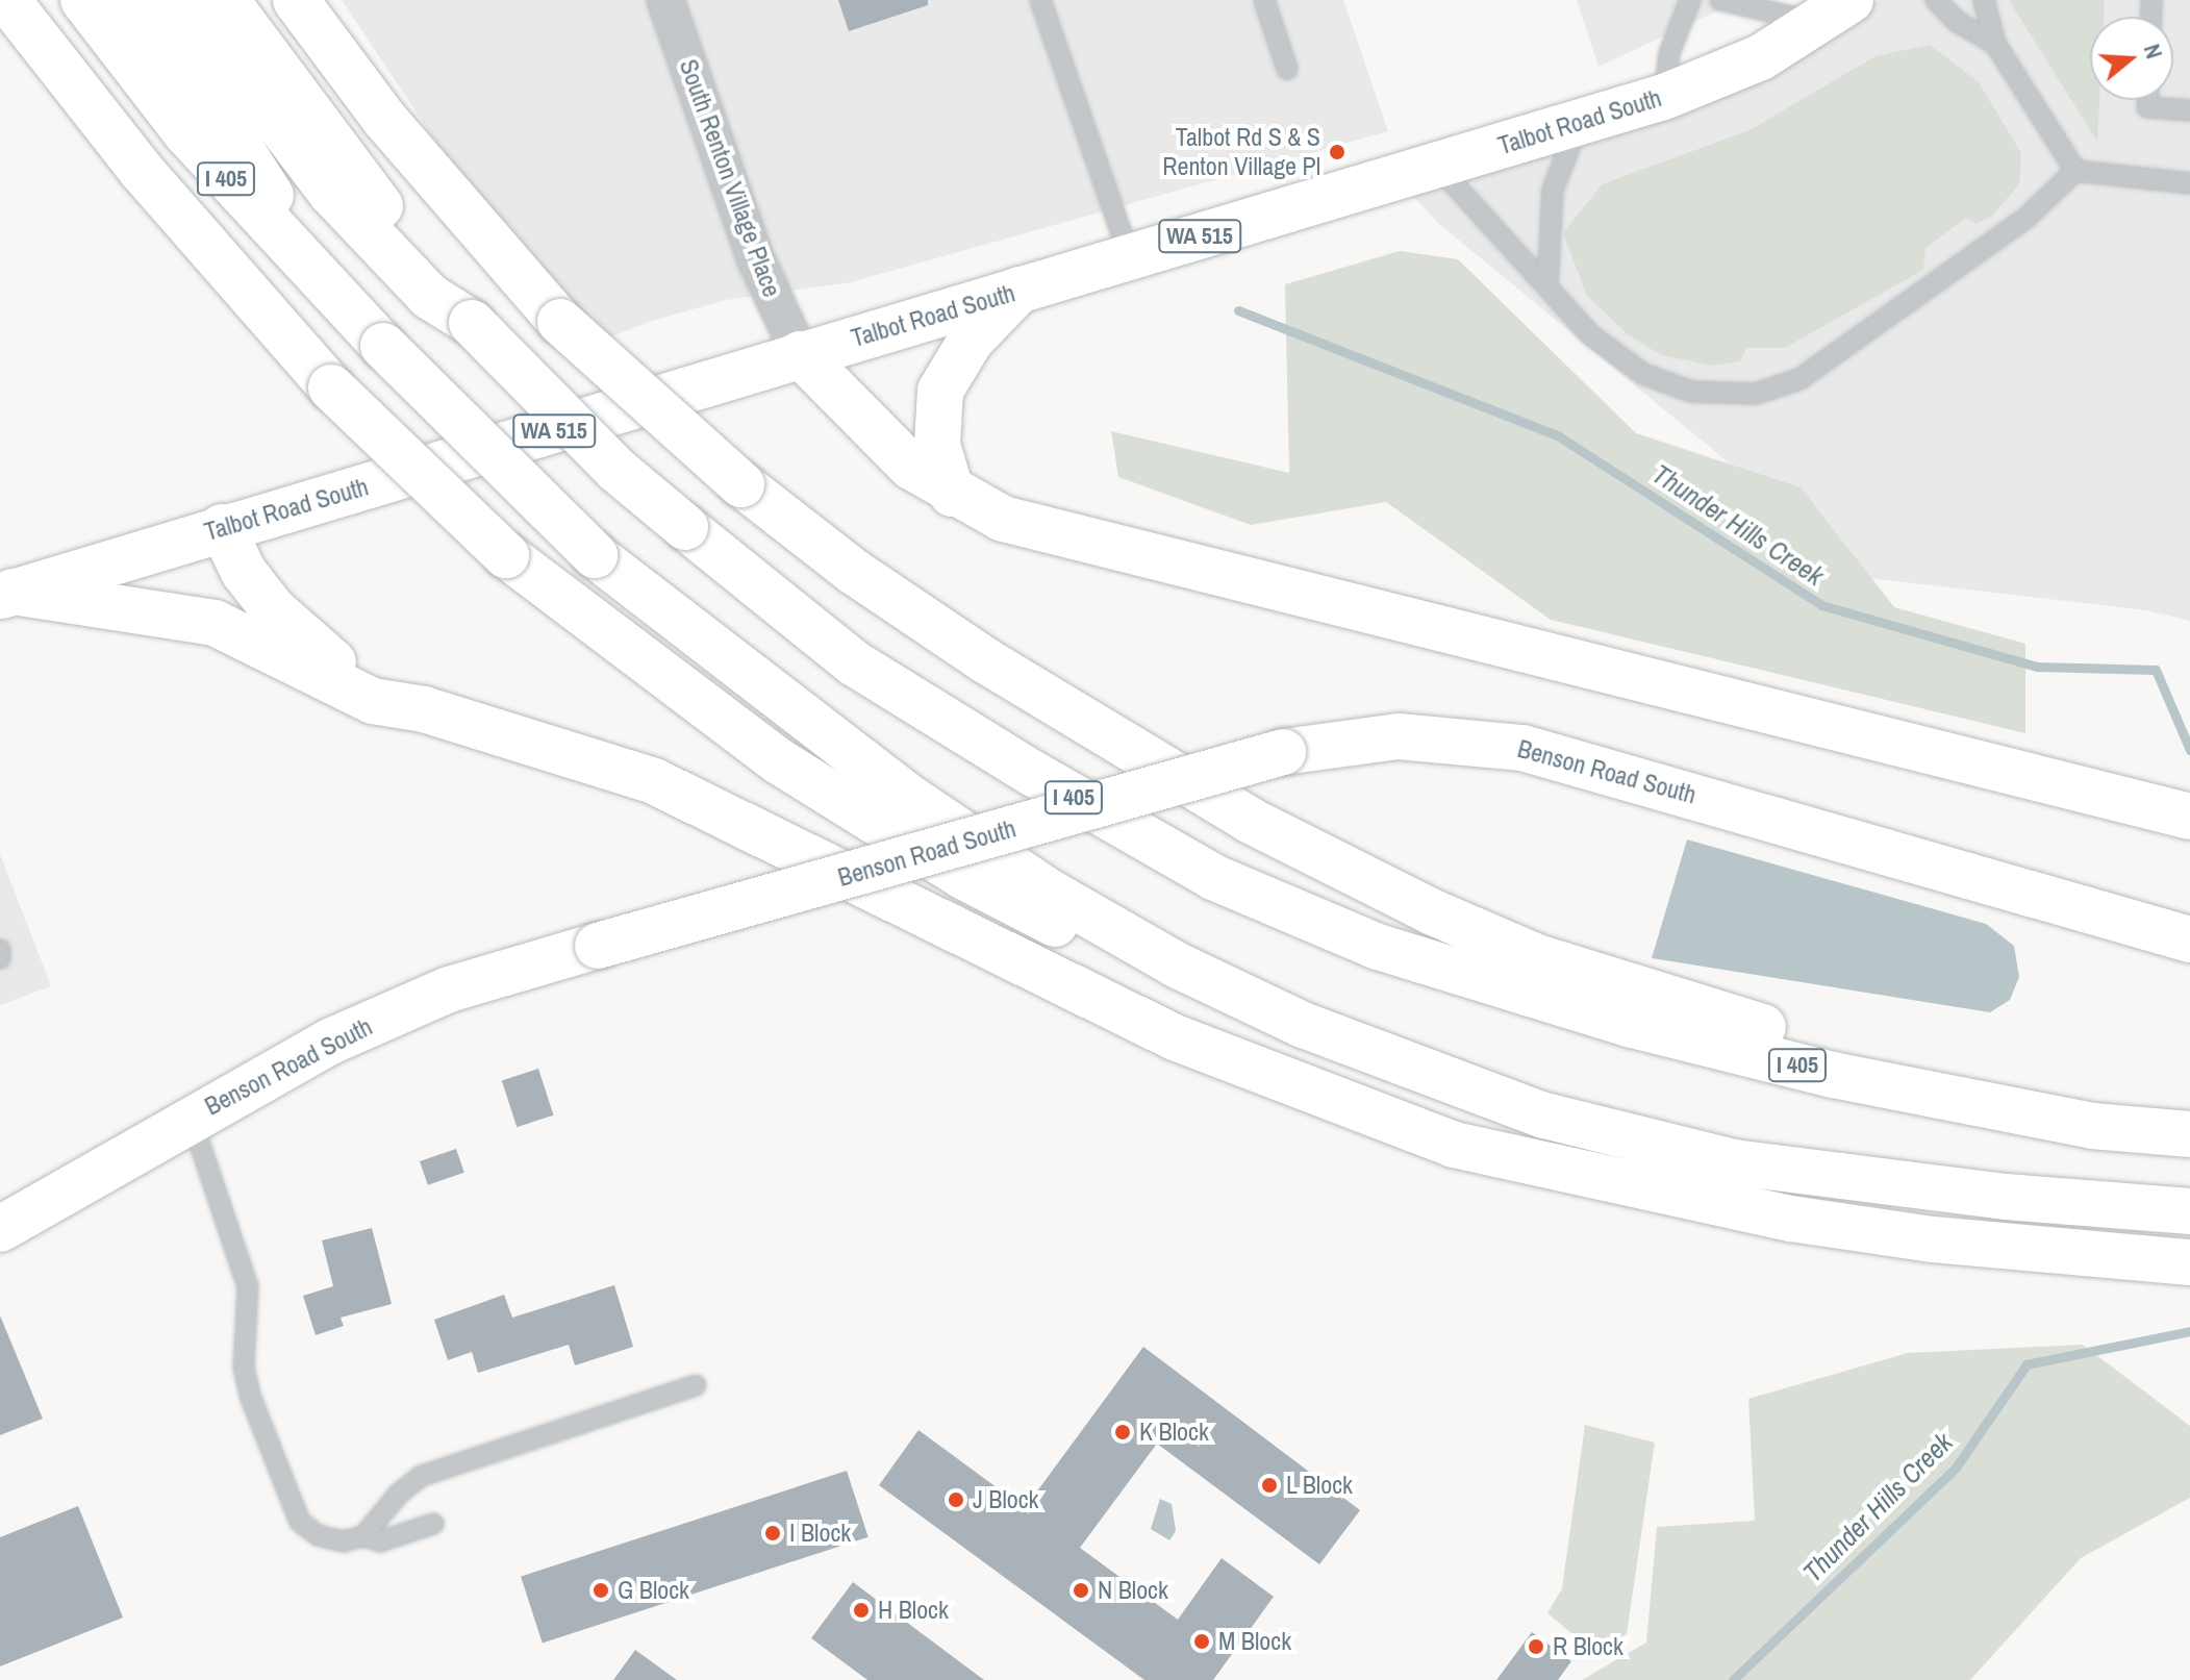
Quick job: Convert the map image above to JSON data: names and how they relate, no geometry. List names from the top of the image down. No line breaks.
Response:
{"streets":{"main road":["Talbot Road South","I 405","WA 515","Benson Road South"],"street":["South Renton Village Place"]},"crossings":[["Talbot Road South","South Renton Village Place"]],"water":["Thunder Hills Creek"],"places":["Talbot Rd S & S Renton Village Pl","K Block","L Block","J Block","I Block","G Block","N Block","H Block","M Block","R Block"],"north":"right"}
